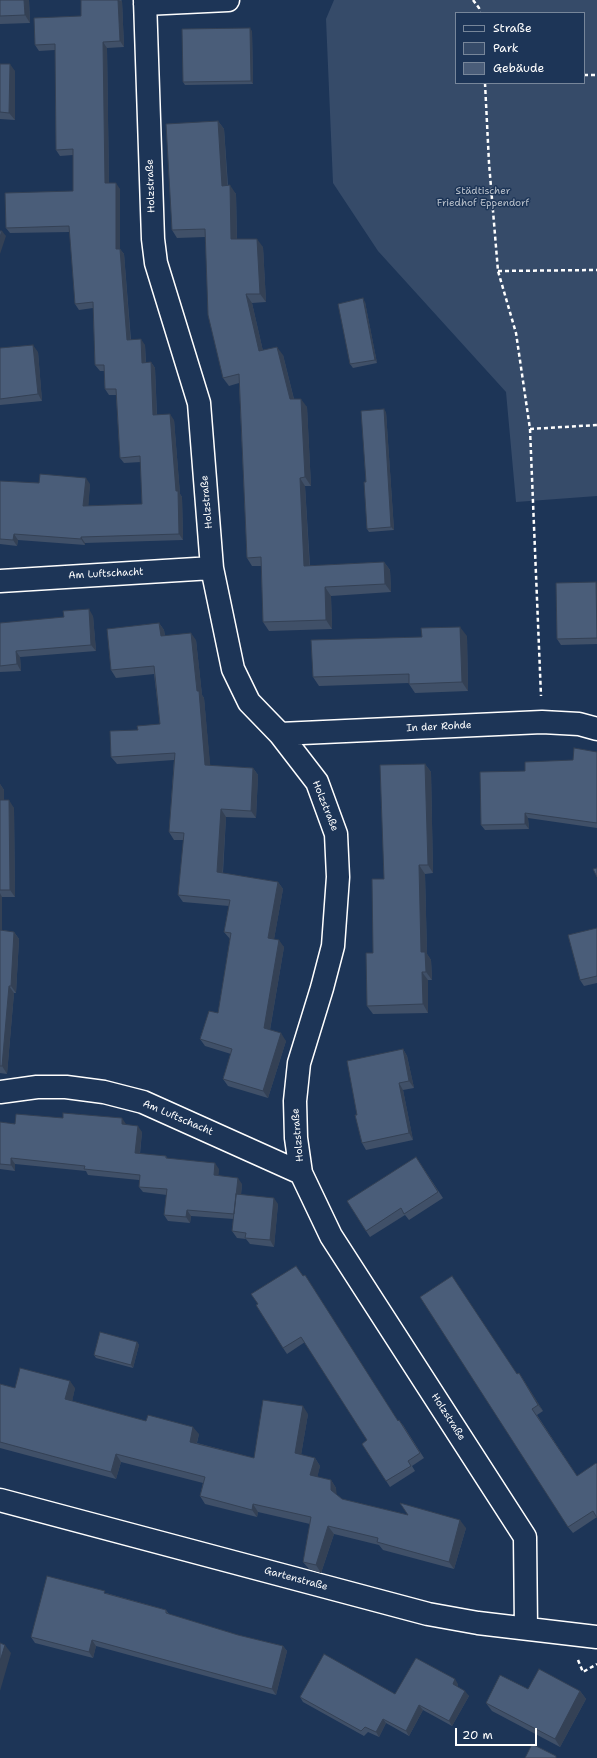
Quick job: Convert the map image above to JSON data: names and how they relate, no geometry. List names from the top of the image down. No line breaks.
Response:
{"streets":{"street":["Holzstraße","Am Luftschacht","In der Rohde","Gartenstraße"]},"crossings":[["Holzstraße","Am Luftschacht"],["Holzstraße","In der Rohde"],["Holzstraße","Gartenstraße"]],"parks":["Städtischer Friedhof Eppendorf"],"legend":["Straße","Park","Gebäude"],"scale_bar":"20 m"}
